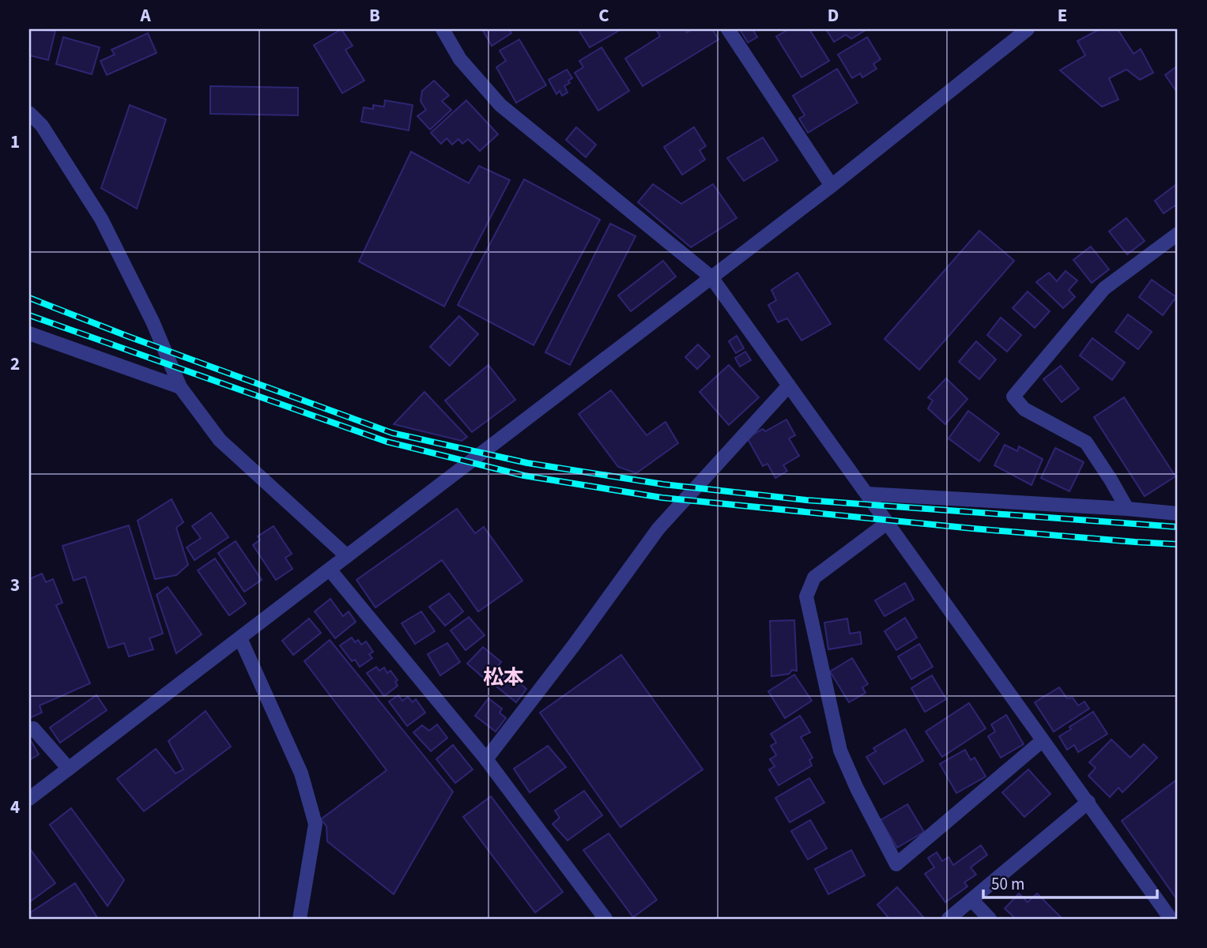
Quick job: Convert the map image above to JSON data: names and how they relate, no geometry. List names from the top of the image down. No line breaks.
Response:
{"districts":["松本"],"scale_bar":"50 m","grid":{"columns":["A","B","C","D","E"],"rows":["1","2","3","4"]}}
